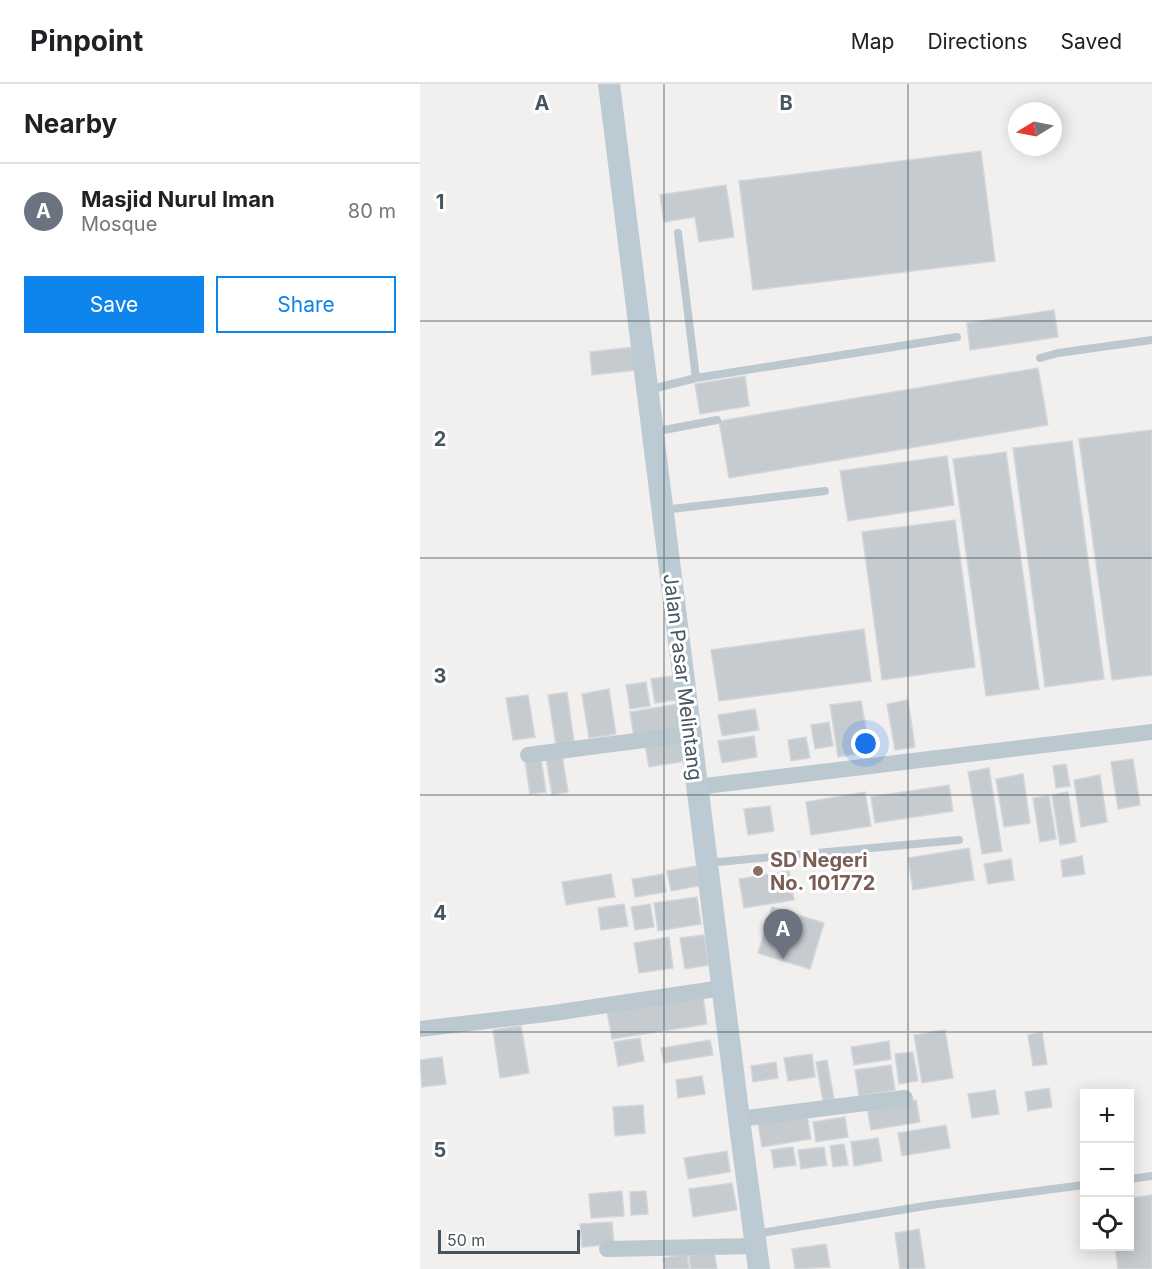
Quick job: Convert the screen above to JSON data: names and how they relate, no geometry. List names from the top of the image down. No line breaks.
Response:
{"streets":{"street":["Jalan Pasar Melintang"]},"places":["SD Negeri No. 101772"],"scale_bar":"50 m","north":"left","page":{"header":"Pinpoint","nav":["Map","Directions","Saved"],"heading":"Nearby","list":[{"mark":"A","name":"Masjid Nurul Iman","note":"Mosque","value":"80 m"}],"buttons":["Save","Share"],"pins":"A","map_buttons":["+","−"],"scale":"50 m"},"grid":{"columns":["A","B"],"rows":["1","2","3","4","5"]}}
